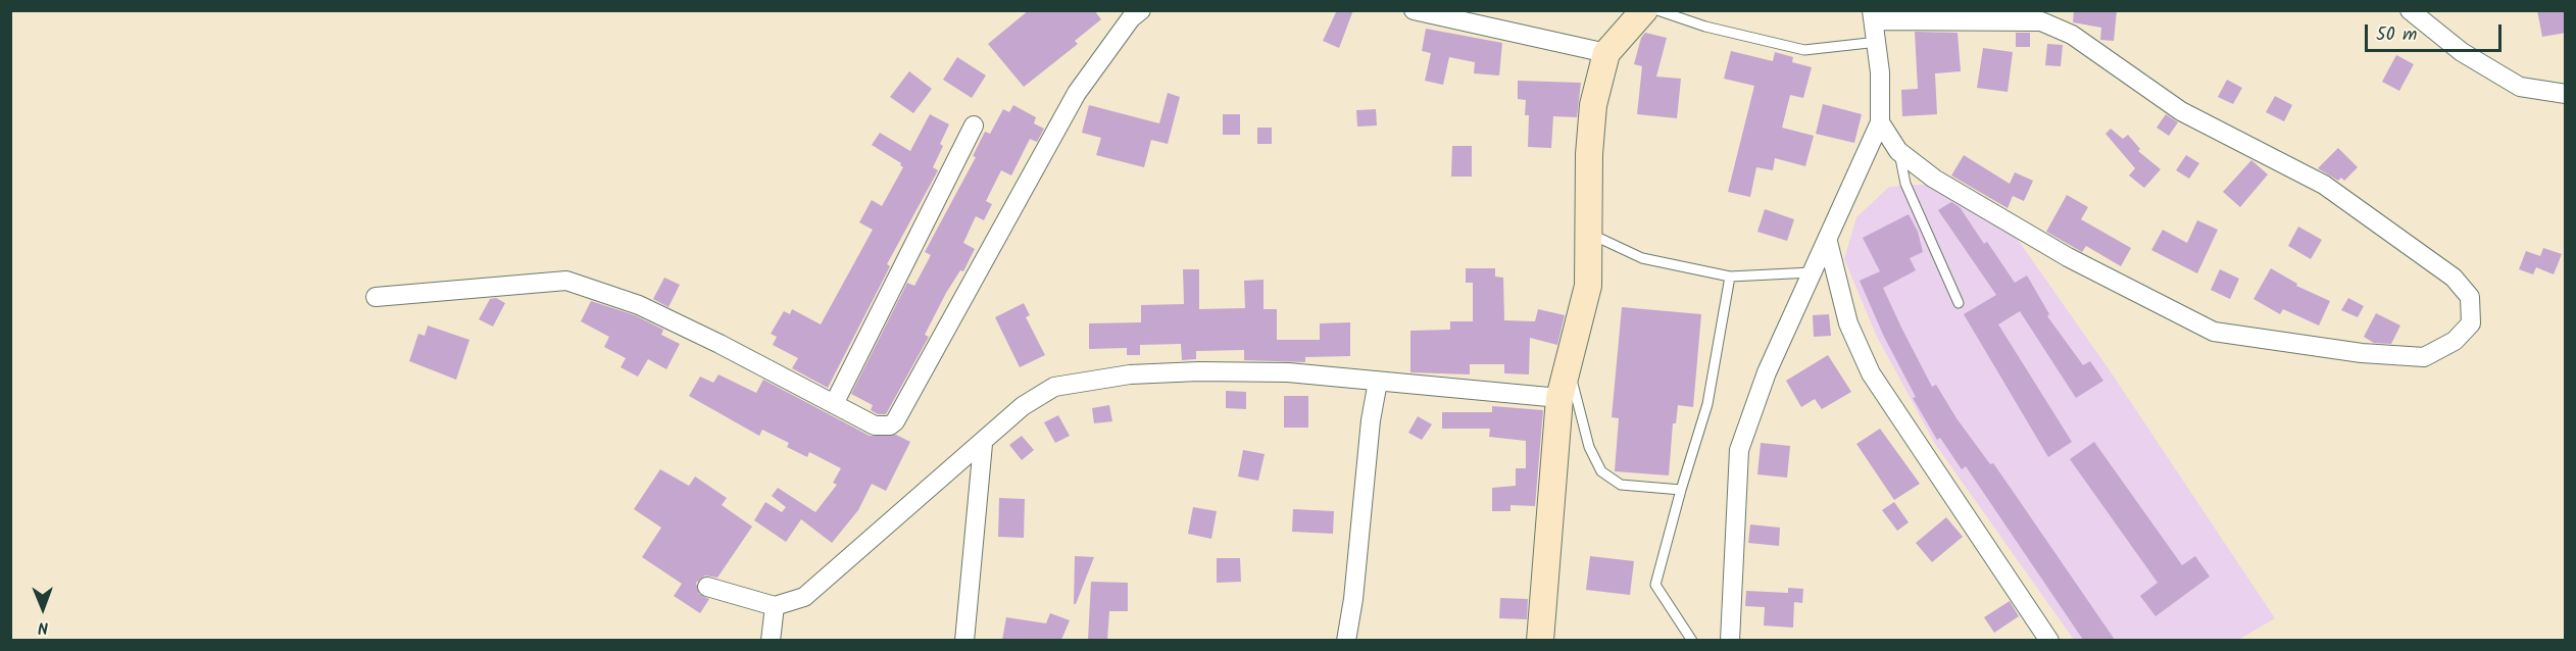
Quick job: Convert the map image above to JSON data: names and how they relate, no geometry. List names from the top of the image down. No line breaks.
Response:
{"scale_bar":"50 m","north":"bottom"}
